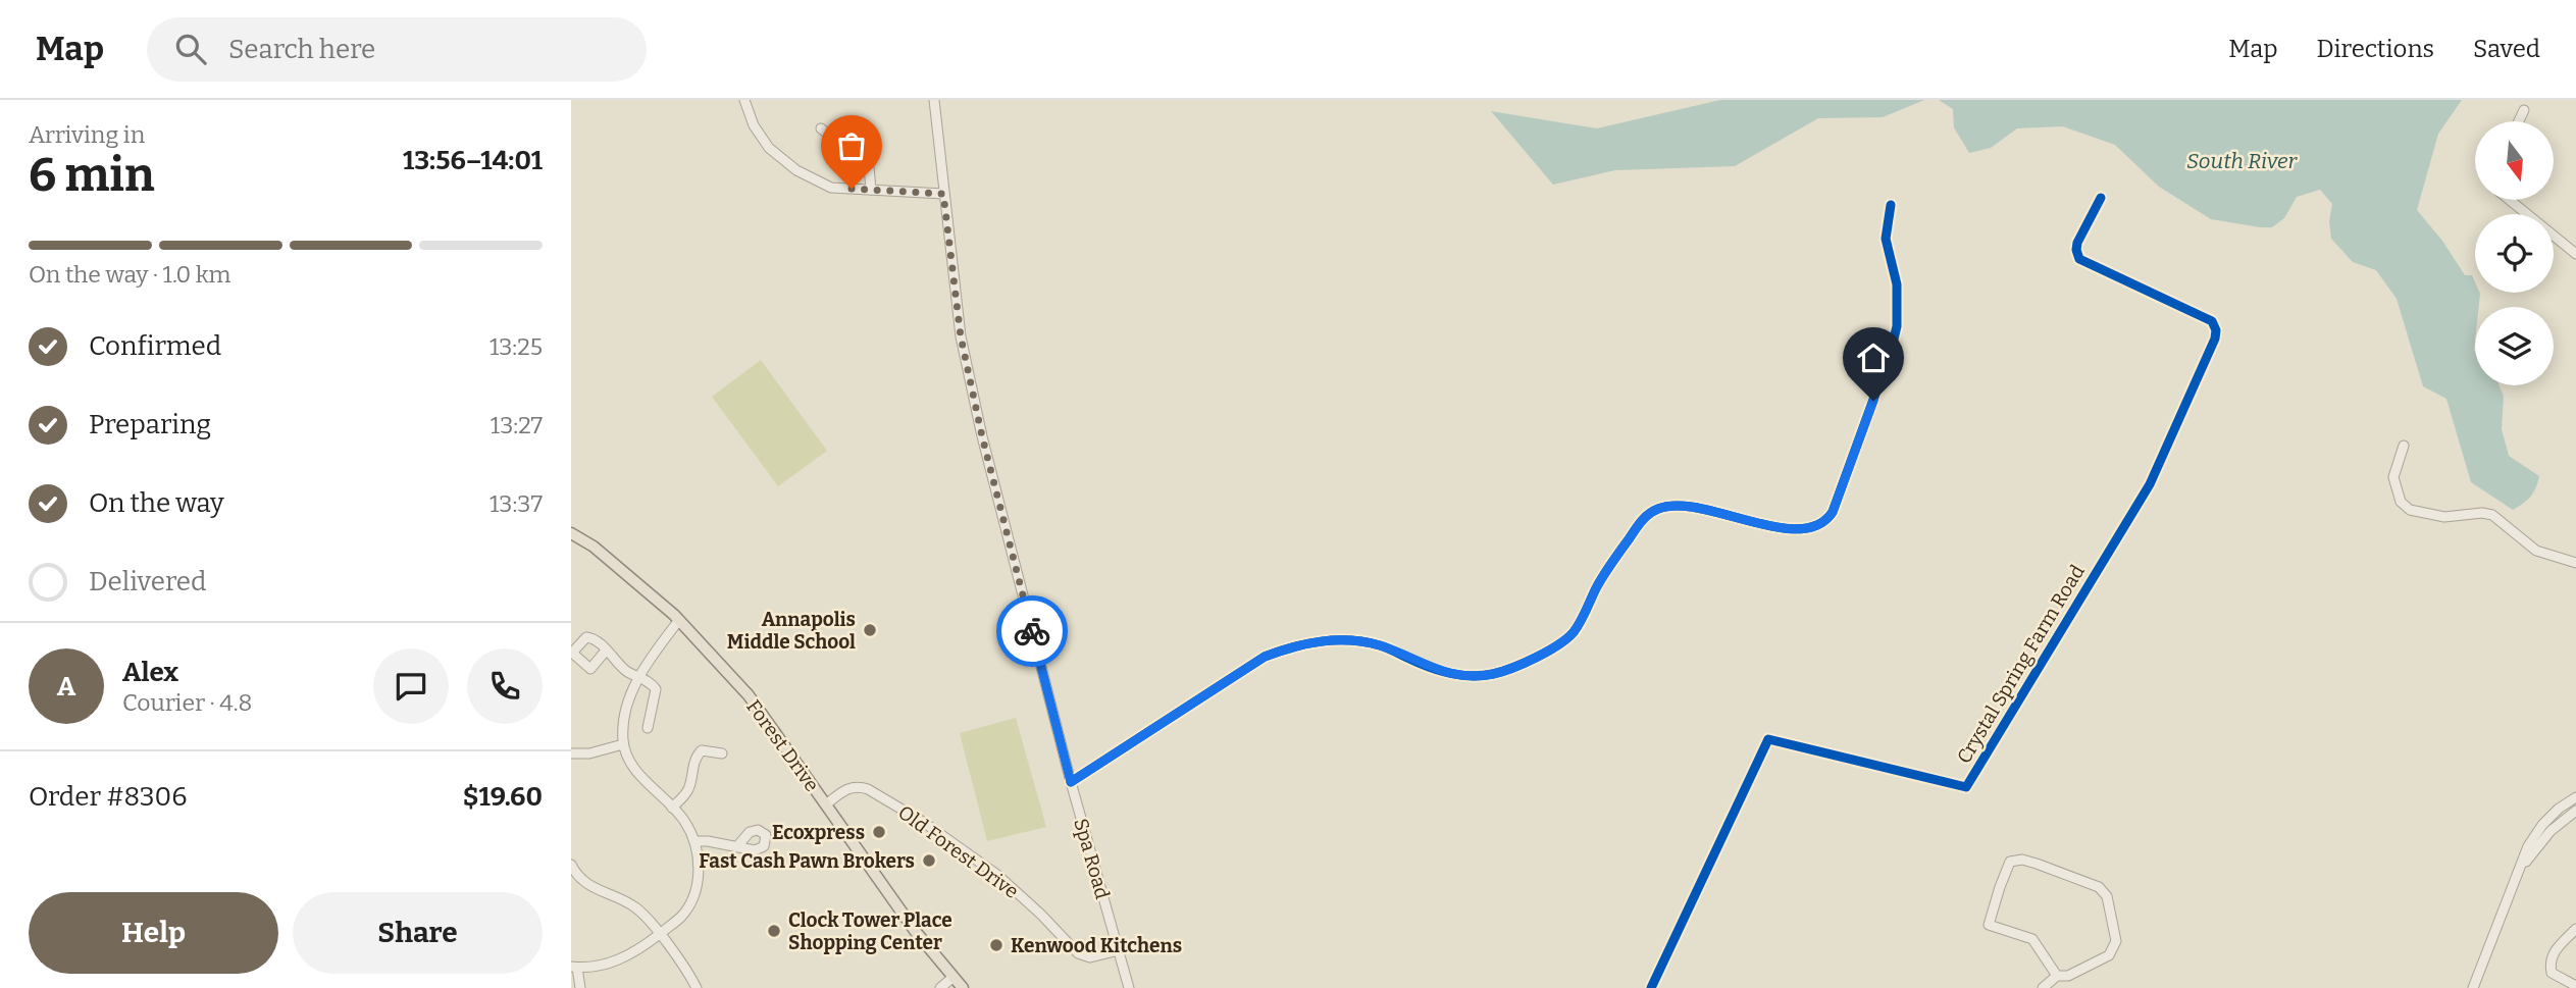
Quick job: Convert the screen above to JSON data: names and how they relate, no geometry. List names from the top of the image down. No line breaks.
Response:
{"streets":{"main road":["Forest Drive"],"street":["Crystal Spring Farm Road","Old Forest Drive","Spa Road"]},"crossings":[["Forest Drive","Old Forest Drive"],["Old Forest Drive","Spa Road"]],"water":["South River"],"places":["Annapolis Middle School","Ecoxpress","Fast Cash Pawn Brokers","Clock Tower Place Shopping Center","Kenwood Kitchens"],"north":"bottom","page":{"header":"Map","search":"Search here","nav":["Map","Directions","Saved"],"heading":["6 min","Arriving in","13:56–14:01"],"panel":["Alex","Courier · 4.8","Order #8306","$19.60"],"bar":"On the way · 1.0 km","list":[["Confirmed","13:25"],["Preparing","13:27"],["On the way","13:37"],"Delivered"],"round":"A","buttons":["Help","Share"]}}
